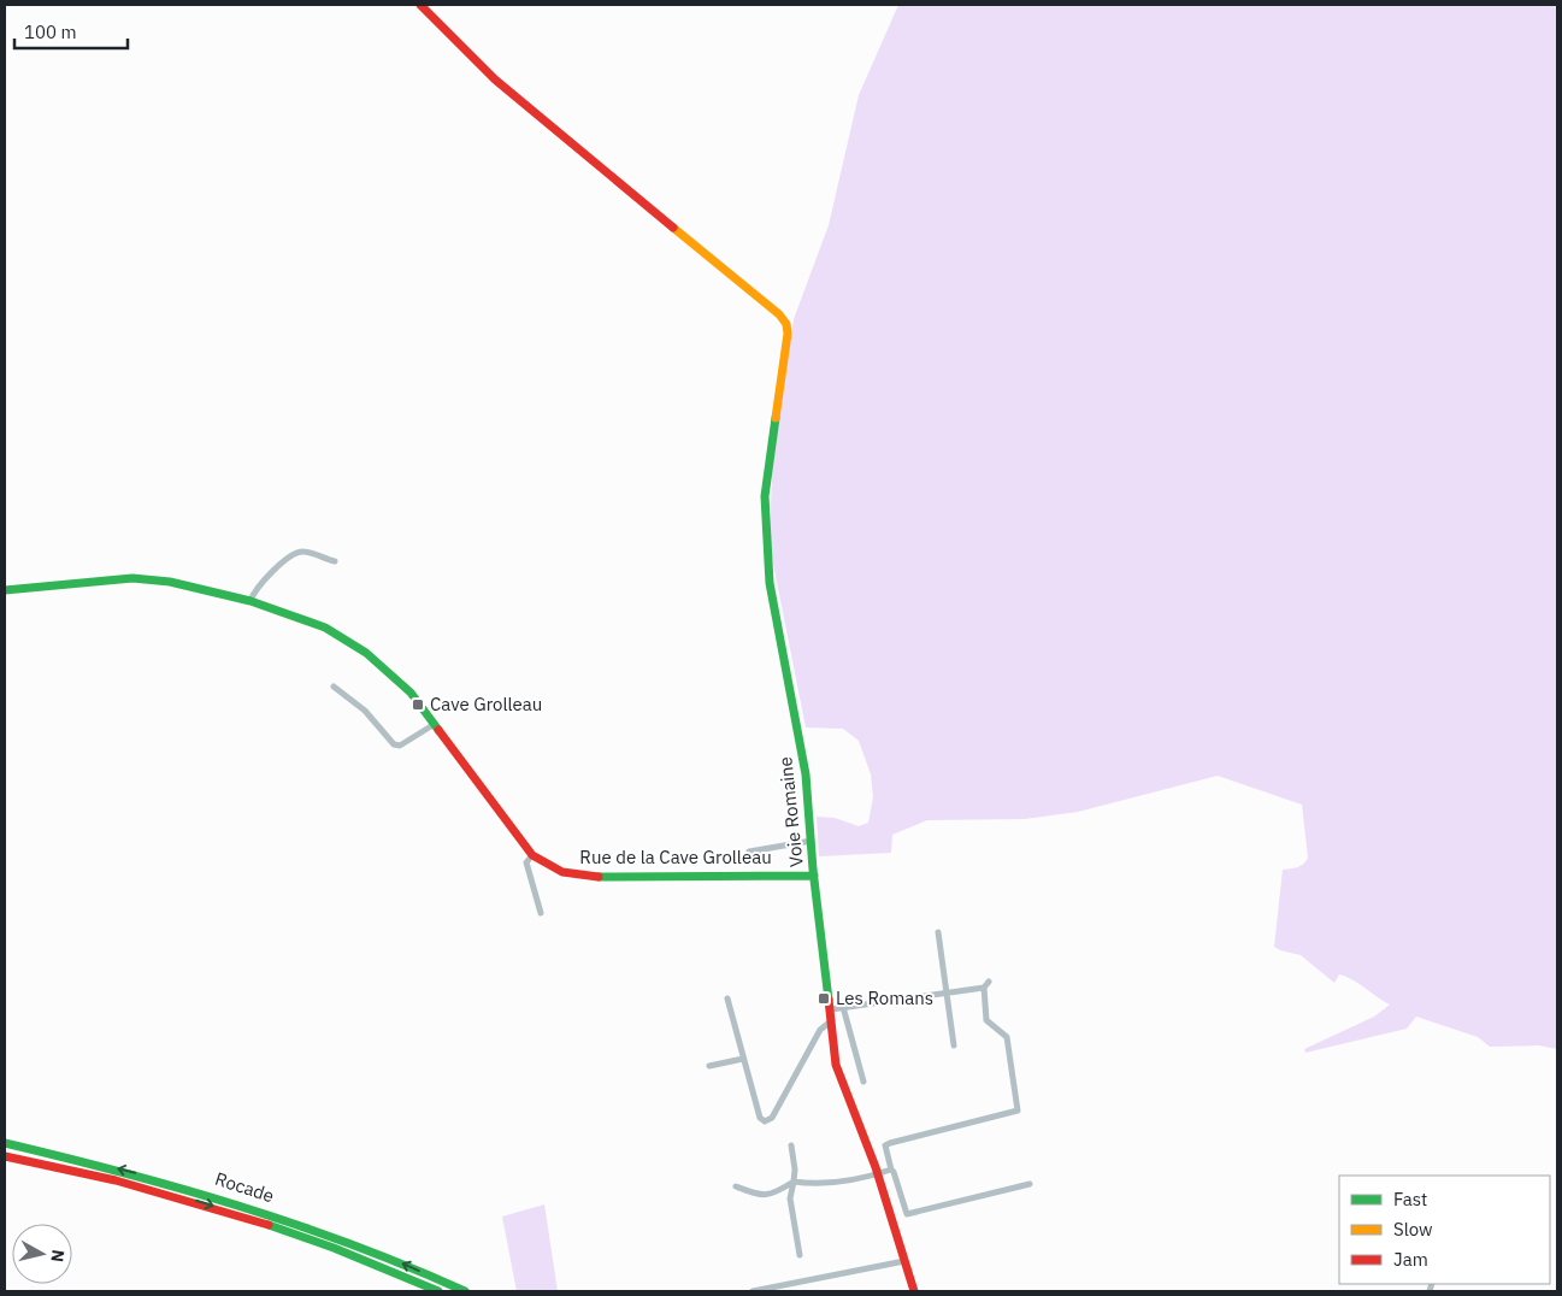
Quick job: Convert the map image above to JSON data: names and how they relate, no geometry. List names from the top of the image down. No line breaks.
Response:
{"streets":{"main road":["Voie Romaine","Rue de la Cave Grolleau","Rocade"]},"crossings":[["Voie Romaine","Rue de la Cave Grolleau"]],"places":{"transit":["Cave Grolleau","Les Romans"]},"legend":["Fast","Slow","Jam"],"scale_bar":"100 m","north":"right"}
